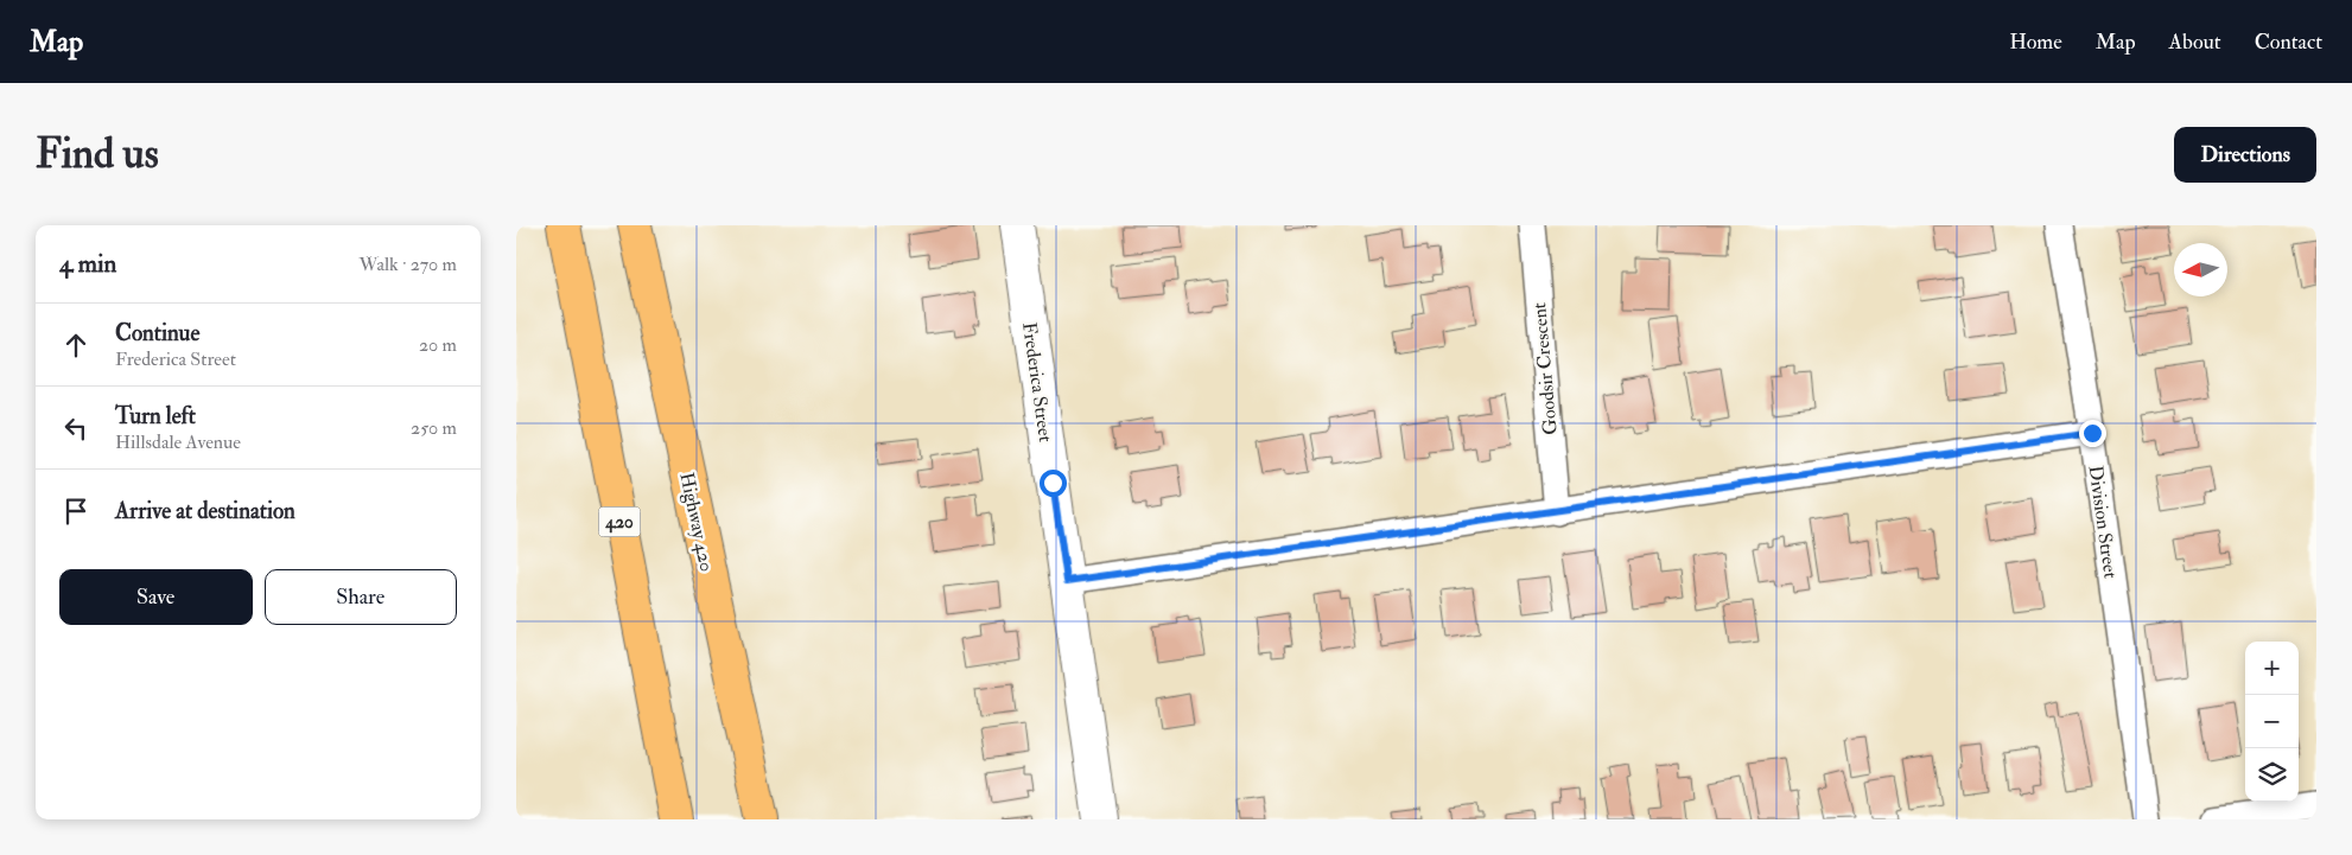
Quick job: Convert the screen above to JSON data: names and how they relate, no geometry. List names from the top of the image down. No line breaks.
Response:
{"streets":{"highway":["420","Highway 420"],"street":["Goodsir Crescent","Frederica Street","Division Street"]},"north":"left","page":{"header":"Map","nav":["Home","Map","About","Contact"],"buttons":["Directions",["Save","Share"]],"title":"Find us","heading":["4 min","Walk · 270 m"],"list":[["Continue","Frederica Street","20 m"],["Turn left","Hillsdale Avenue","250 m"],"Arrive at destination"],"map_buttons":["+","−"]}}
